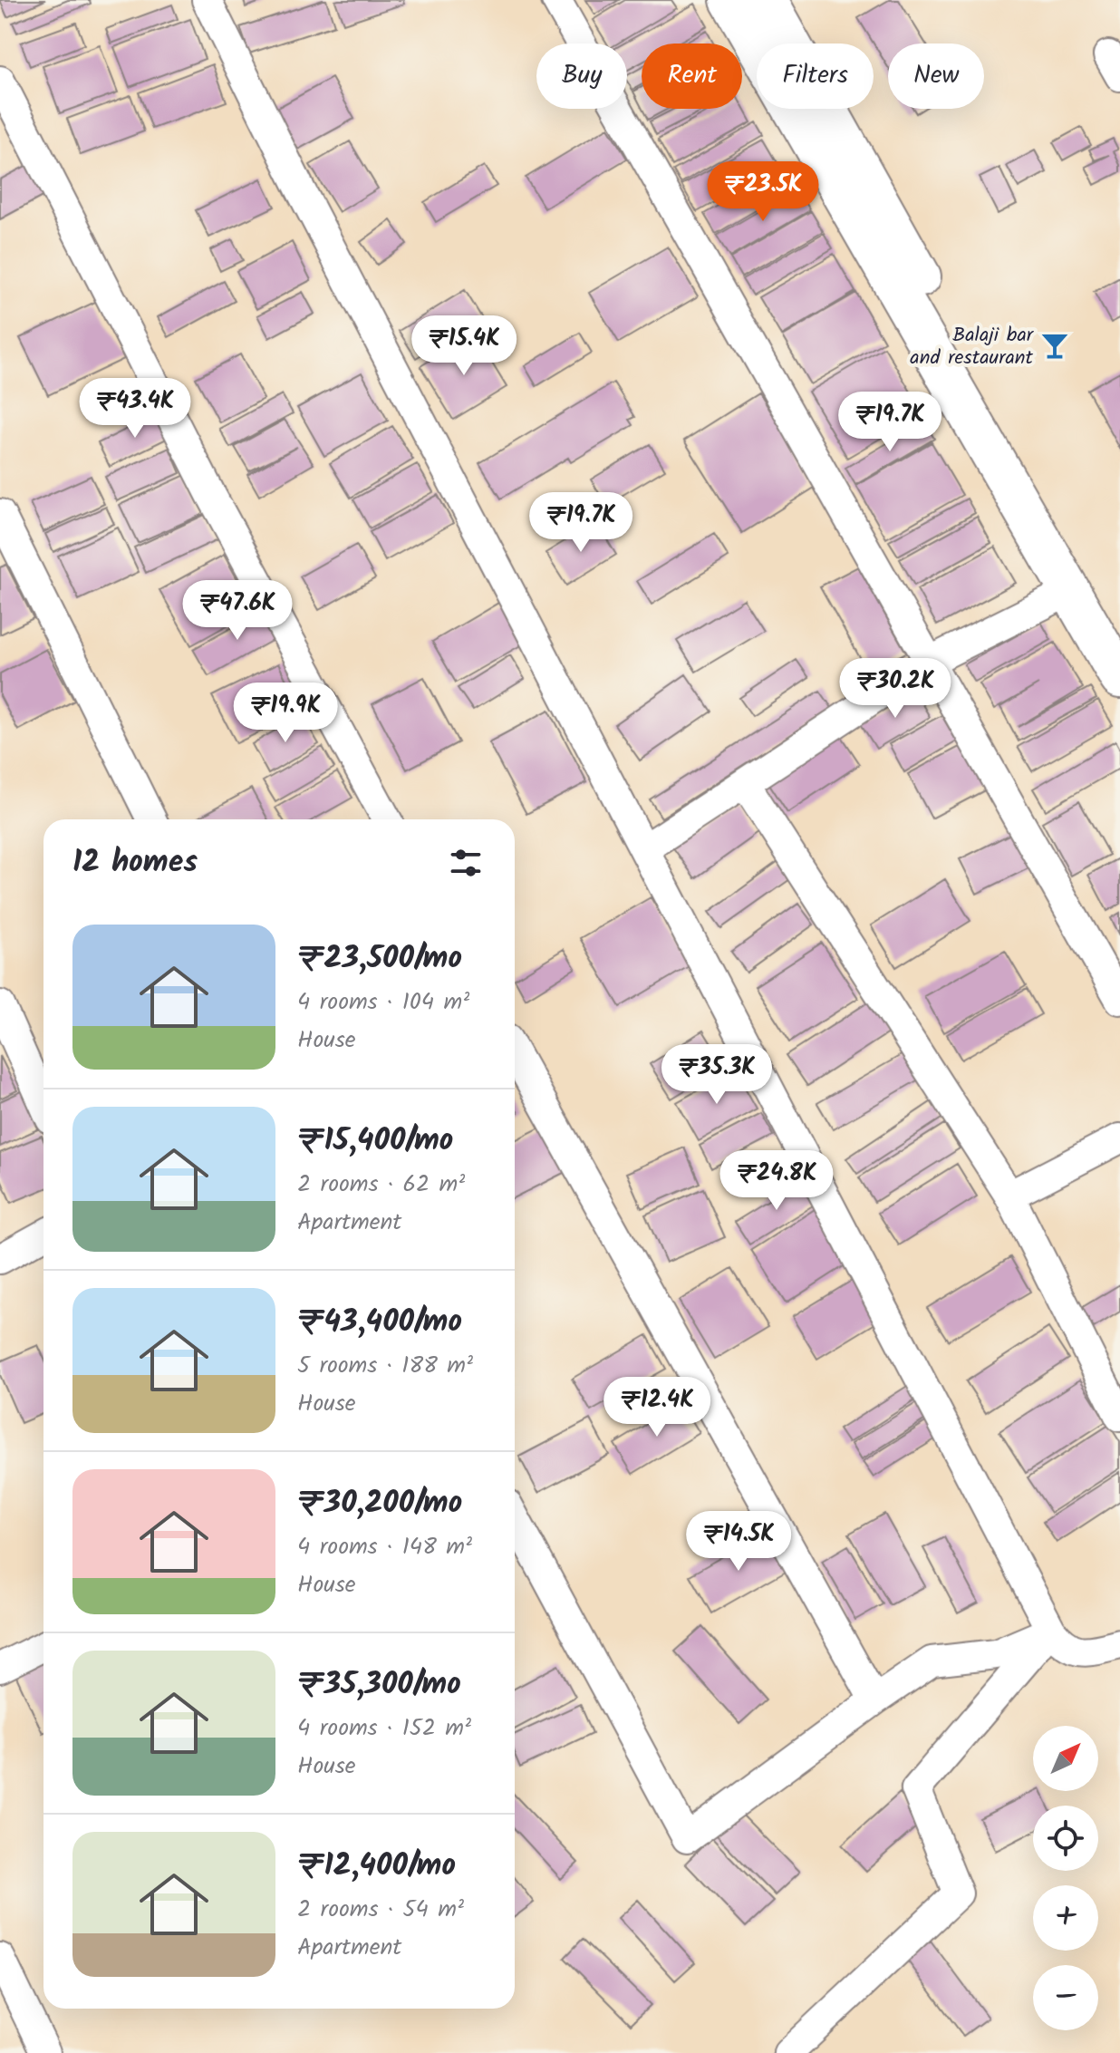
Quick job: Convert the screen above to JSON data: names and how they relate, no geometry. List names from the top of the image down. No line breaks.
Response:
{"places":{"bar":["Balaji bar and restaurant"]},"north":"top right","page":{"chip":["Buy","Rent","Filters","New"],"price":["₹23.5K","₹15.4K","₹43.4K","₹19.7K","₹19.7K","₹47.6K","₹30.2K","₹19.9K","₹35.3K","₹24.8K","₹12.4K","₹14.5K"],"heading":"12 homes","list":[{"name":"₹23,500/mo","note":"4 rooms · 104 m² · House"},{"name":"₹15,400/mo","note":"2 rooms · 62 m² · Apartment"},{"name":"₹43,400/mo","note":"5 rooms · 188 m² · House"},{"name":"₹30,200/mo","note":"4 rooms · 148 m² · House"},{"name":"₹35,300/mo","note":"4 rooms · 152 m² · House"},{"name":"₹12,400/mo","note":"2 rooms · 54 m² · Apartment"}],"map_buttons":["+","−"]}}
